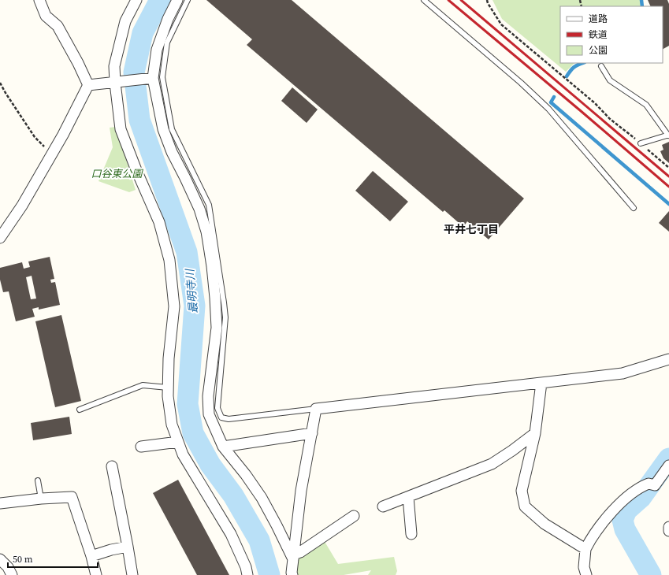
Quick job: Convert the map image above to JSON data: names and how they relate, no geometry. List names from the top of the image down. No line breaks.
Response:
{"districts":["平井七丁目"],"water":["最明寺川"],"parks":["口谷東公園"],"legend":["道路","鉄道","公園"],"scale_bar":"50 m"}
